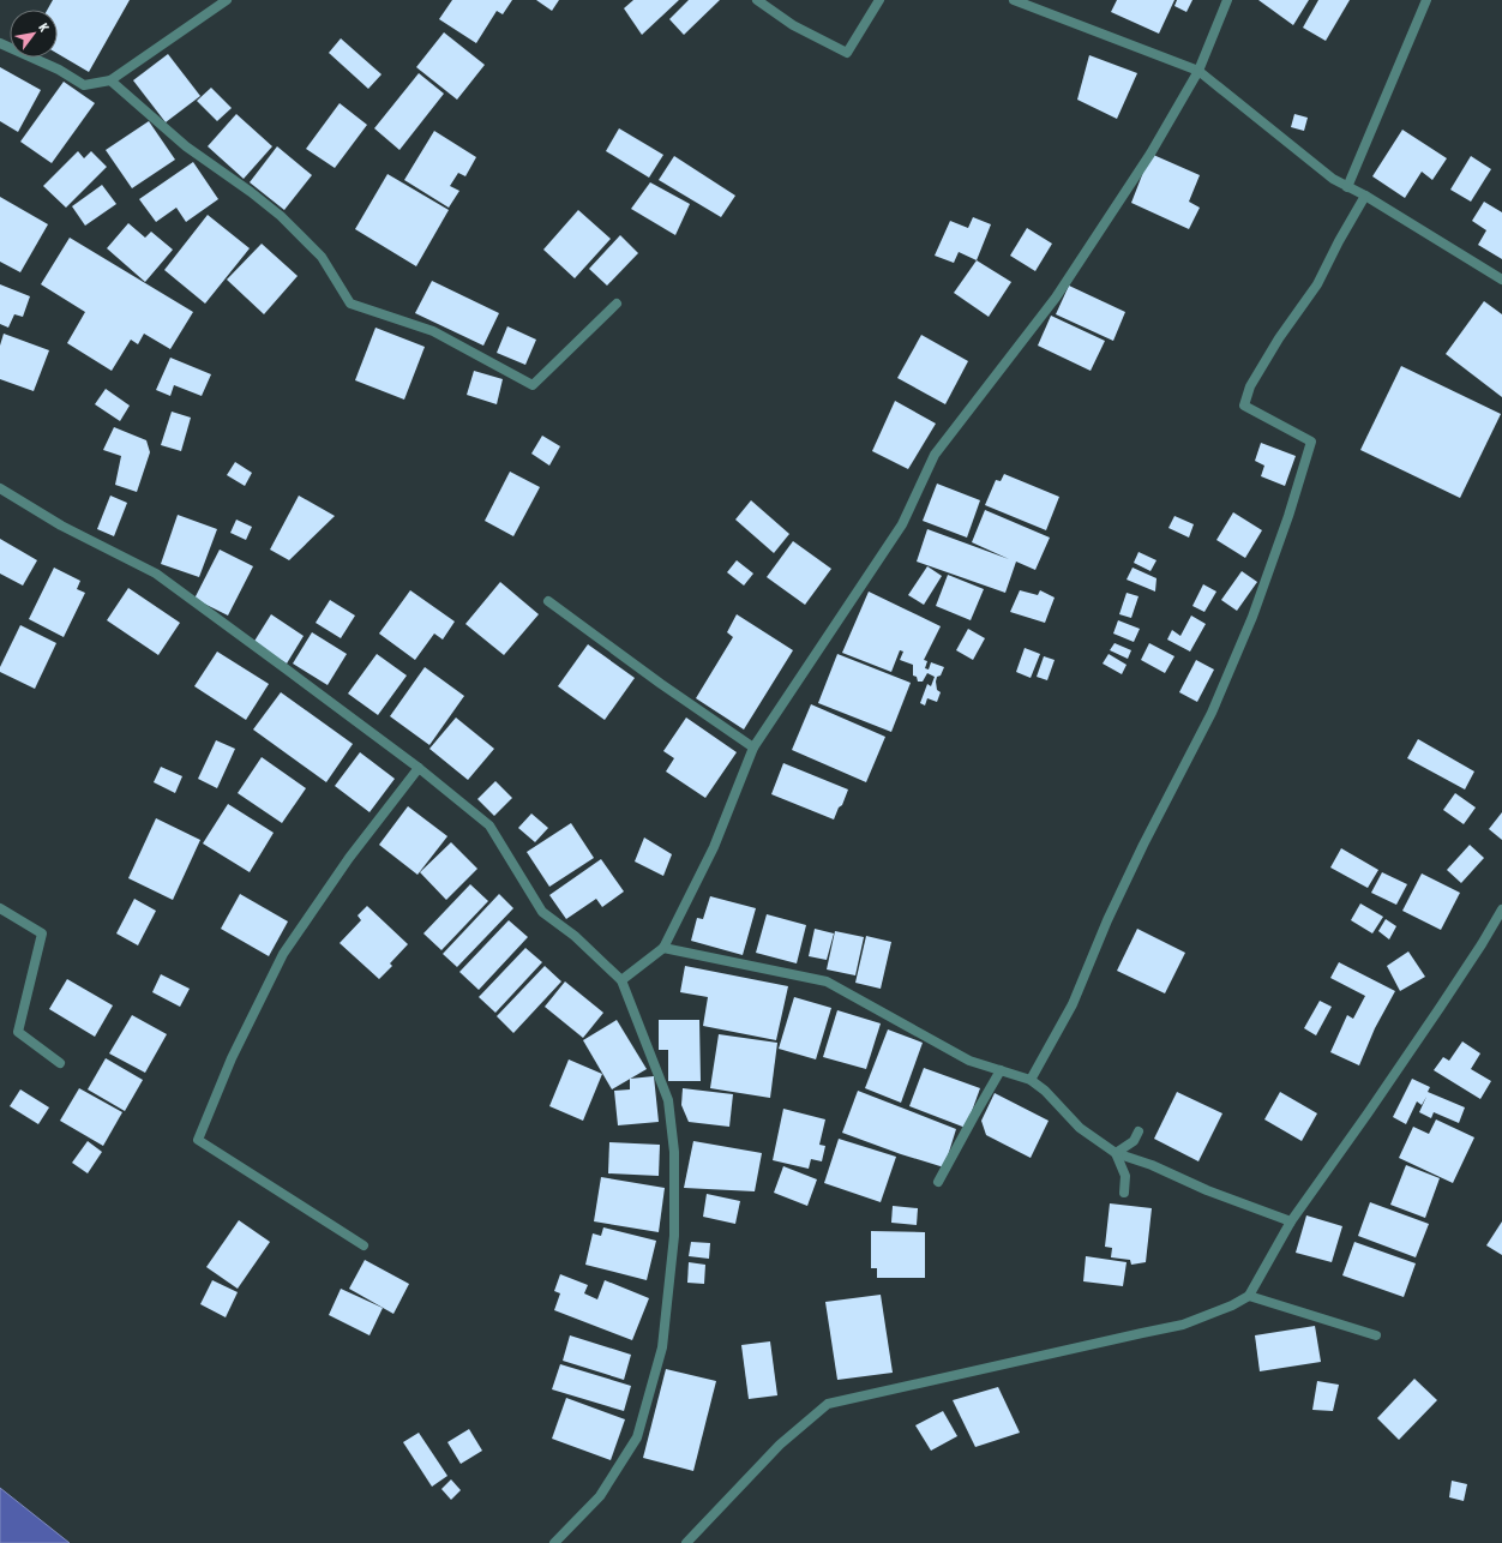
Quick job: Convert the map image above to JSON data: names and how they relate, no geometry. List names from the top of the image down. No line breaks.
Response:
{"north":"top right"}
